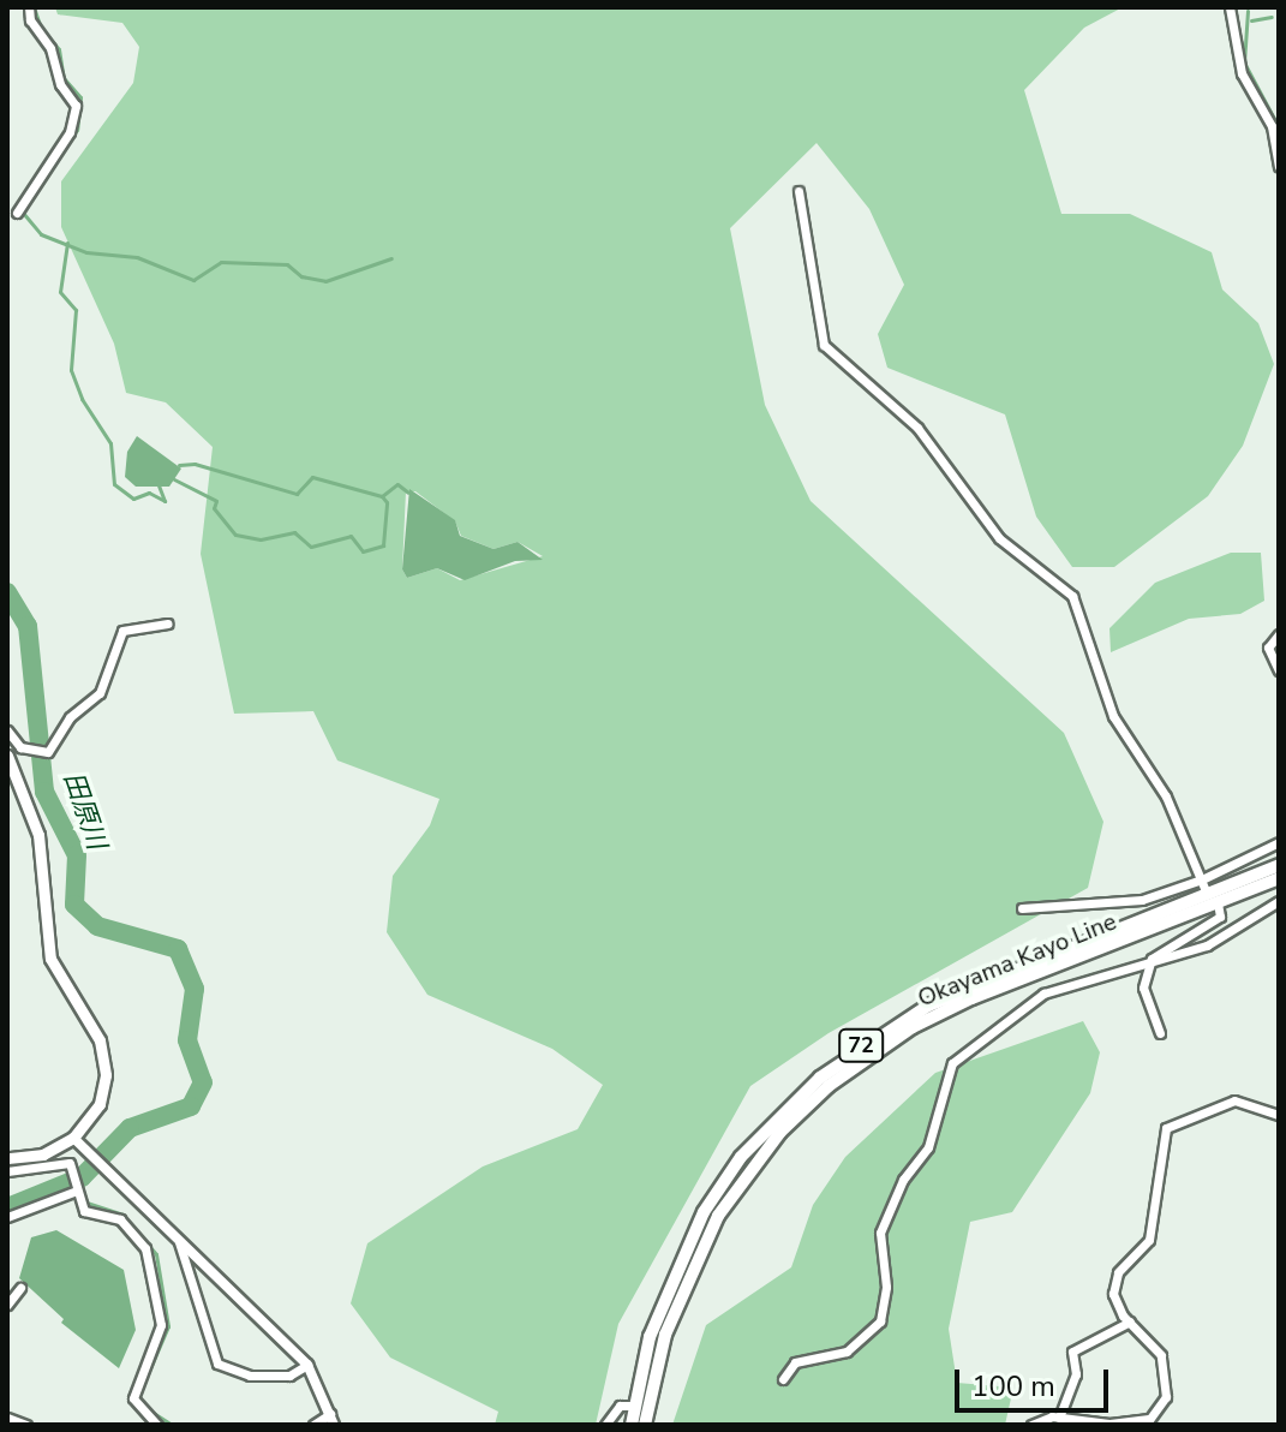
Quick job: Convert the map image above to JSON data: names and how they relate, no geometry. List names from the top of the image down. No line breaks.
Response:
{"streets":{"main road":["Okayama Kayo Line","72"]},"water":["田原川"],"scale_bar":"100 m"}
